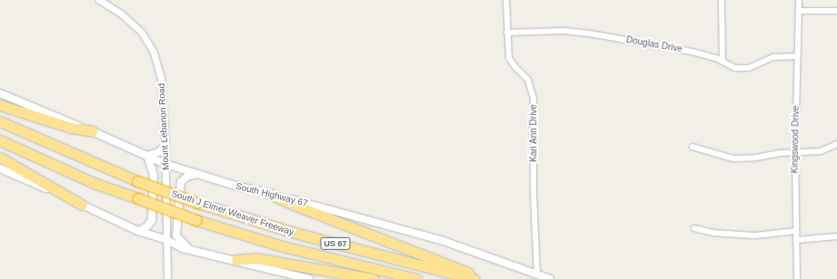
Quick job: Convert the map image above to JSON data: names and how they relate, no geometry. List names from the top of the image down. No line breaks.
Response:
{"streets":{"highway":["South J Elmer Weaver Freeway","US 67"],"main road":["South Highway 67"],"street":["Douglas Drive","Mount Lebanon Road","Kari Ann Drive","Kingswood Drive"]},"crossings":[["Douglas Drive","Kari Ann Drive"],["Douglas Drive","Kingswood Drive"],["Mount Lebanon Road","South Highway 67"],["Kari Ann Drive","South Highway 67"]]}
